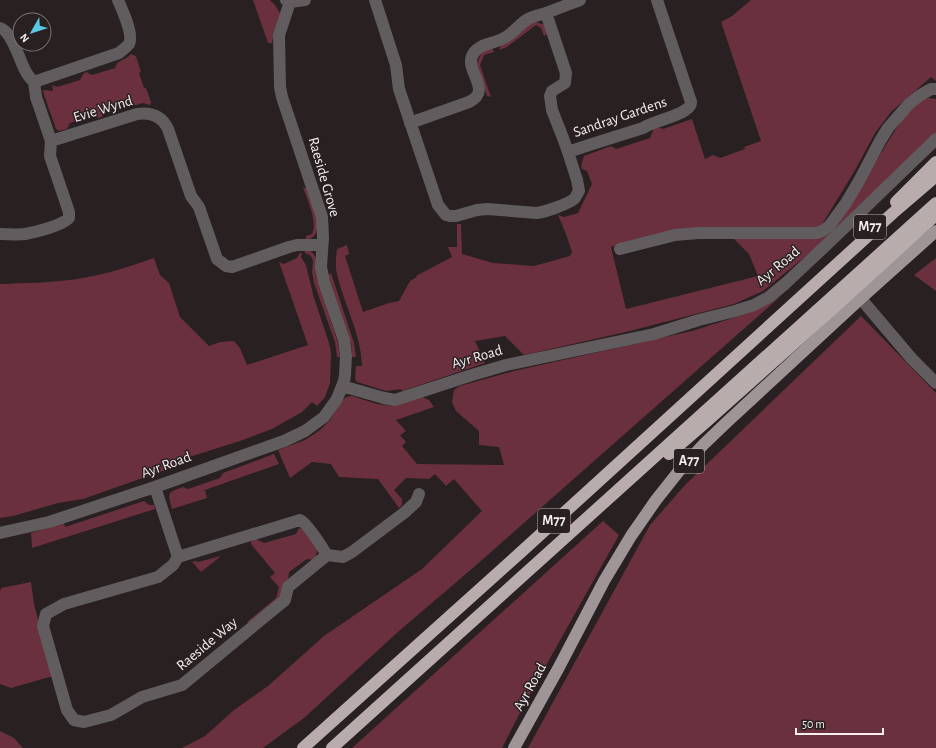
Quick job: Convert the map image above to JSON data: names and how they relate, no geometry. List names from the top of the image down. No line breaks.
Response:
{"streets":{"highway":["M77"],"main road":["Ayr Road","A77"],"street":["Evie Wynd","Sandray Gardens","Raeside Grove","Raeside Way"]},"crossings":[["Evie Wynd","Raeside Grove"],["Raeside Grove","Ayr Road"]],"scale_bar":"50 m","north":"bottom left"}
